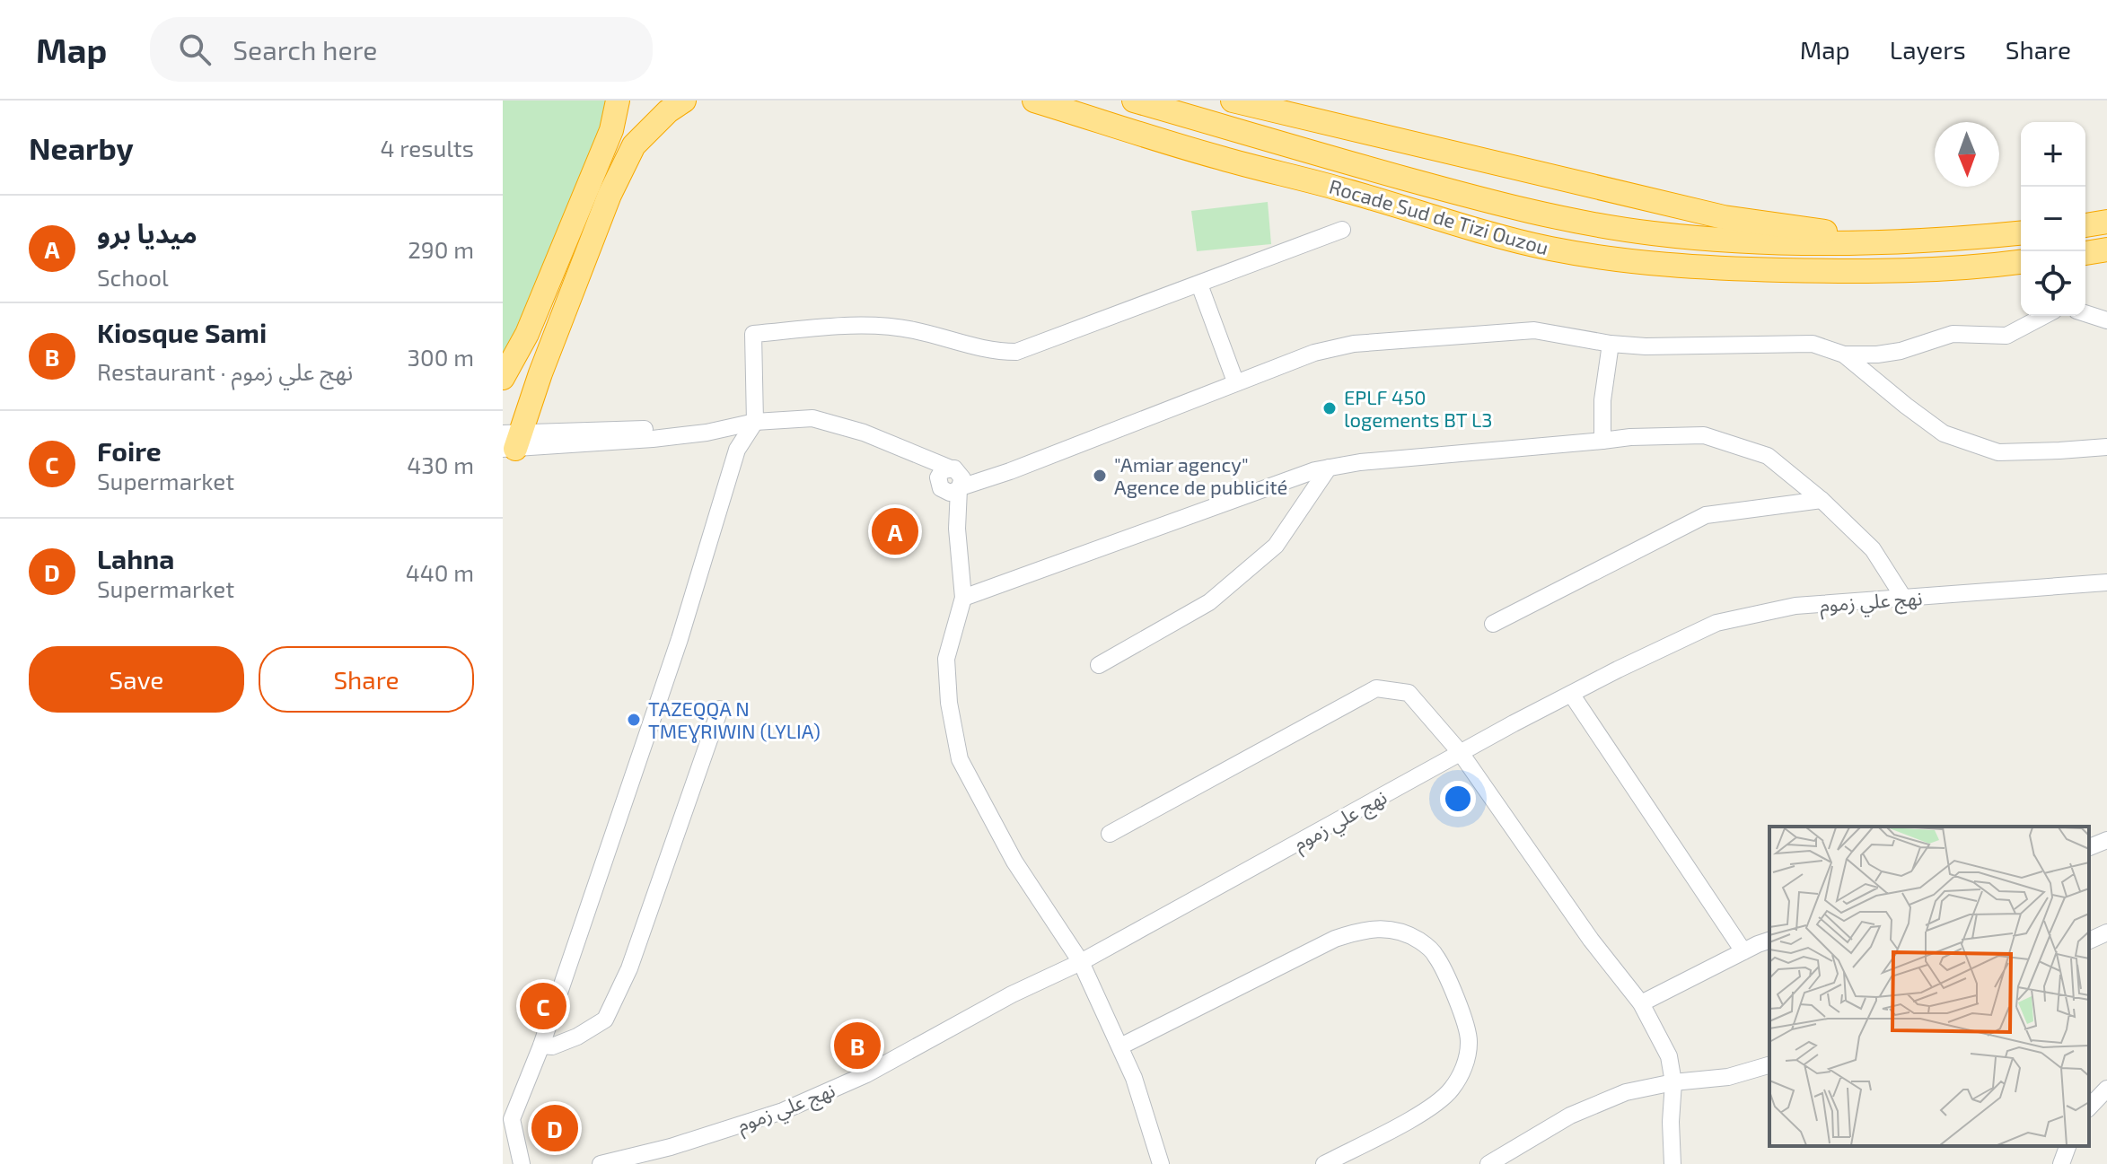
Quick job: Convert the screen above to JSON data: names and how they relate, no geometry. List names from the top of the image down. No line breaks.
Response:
{"streets":{"highway":["Rocade Sud de Tizi Ouzou"],"street":["نهج علي زموم"]},"places":["EPLF 450 logements BT L3","\"Amiar agency\" Agence de publicité","TAZEQQA N TMEƔRIWIN (LYLIA)"],"north":"bottom","page":{"header":"Map","search":"Search here","nav":["Map","Layers","Share"],"heading":["Nearby","4 results"],"map_buttons":["+","−"],"list":[{"mark":"A","name":"ميديا برو","note":"School","value":"290 m"},{"mark":"B","name":"Kiosque Sami","note":"Restaurant · نهج علي زموم","value":"300 m"},{"mark":"C","name":"Foire","note":"Supermarket","value":"430 m"},{"mark":"D","name":"Lahna","note":"Supermarket","value":"440 m"}],"pins":["A","C","B","D"],"buttons":["Save","Share"]}}
